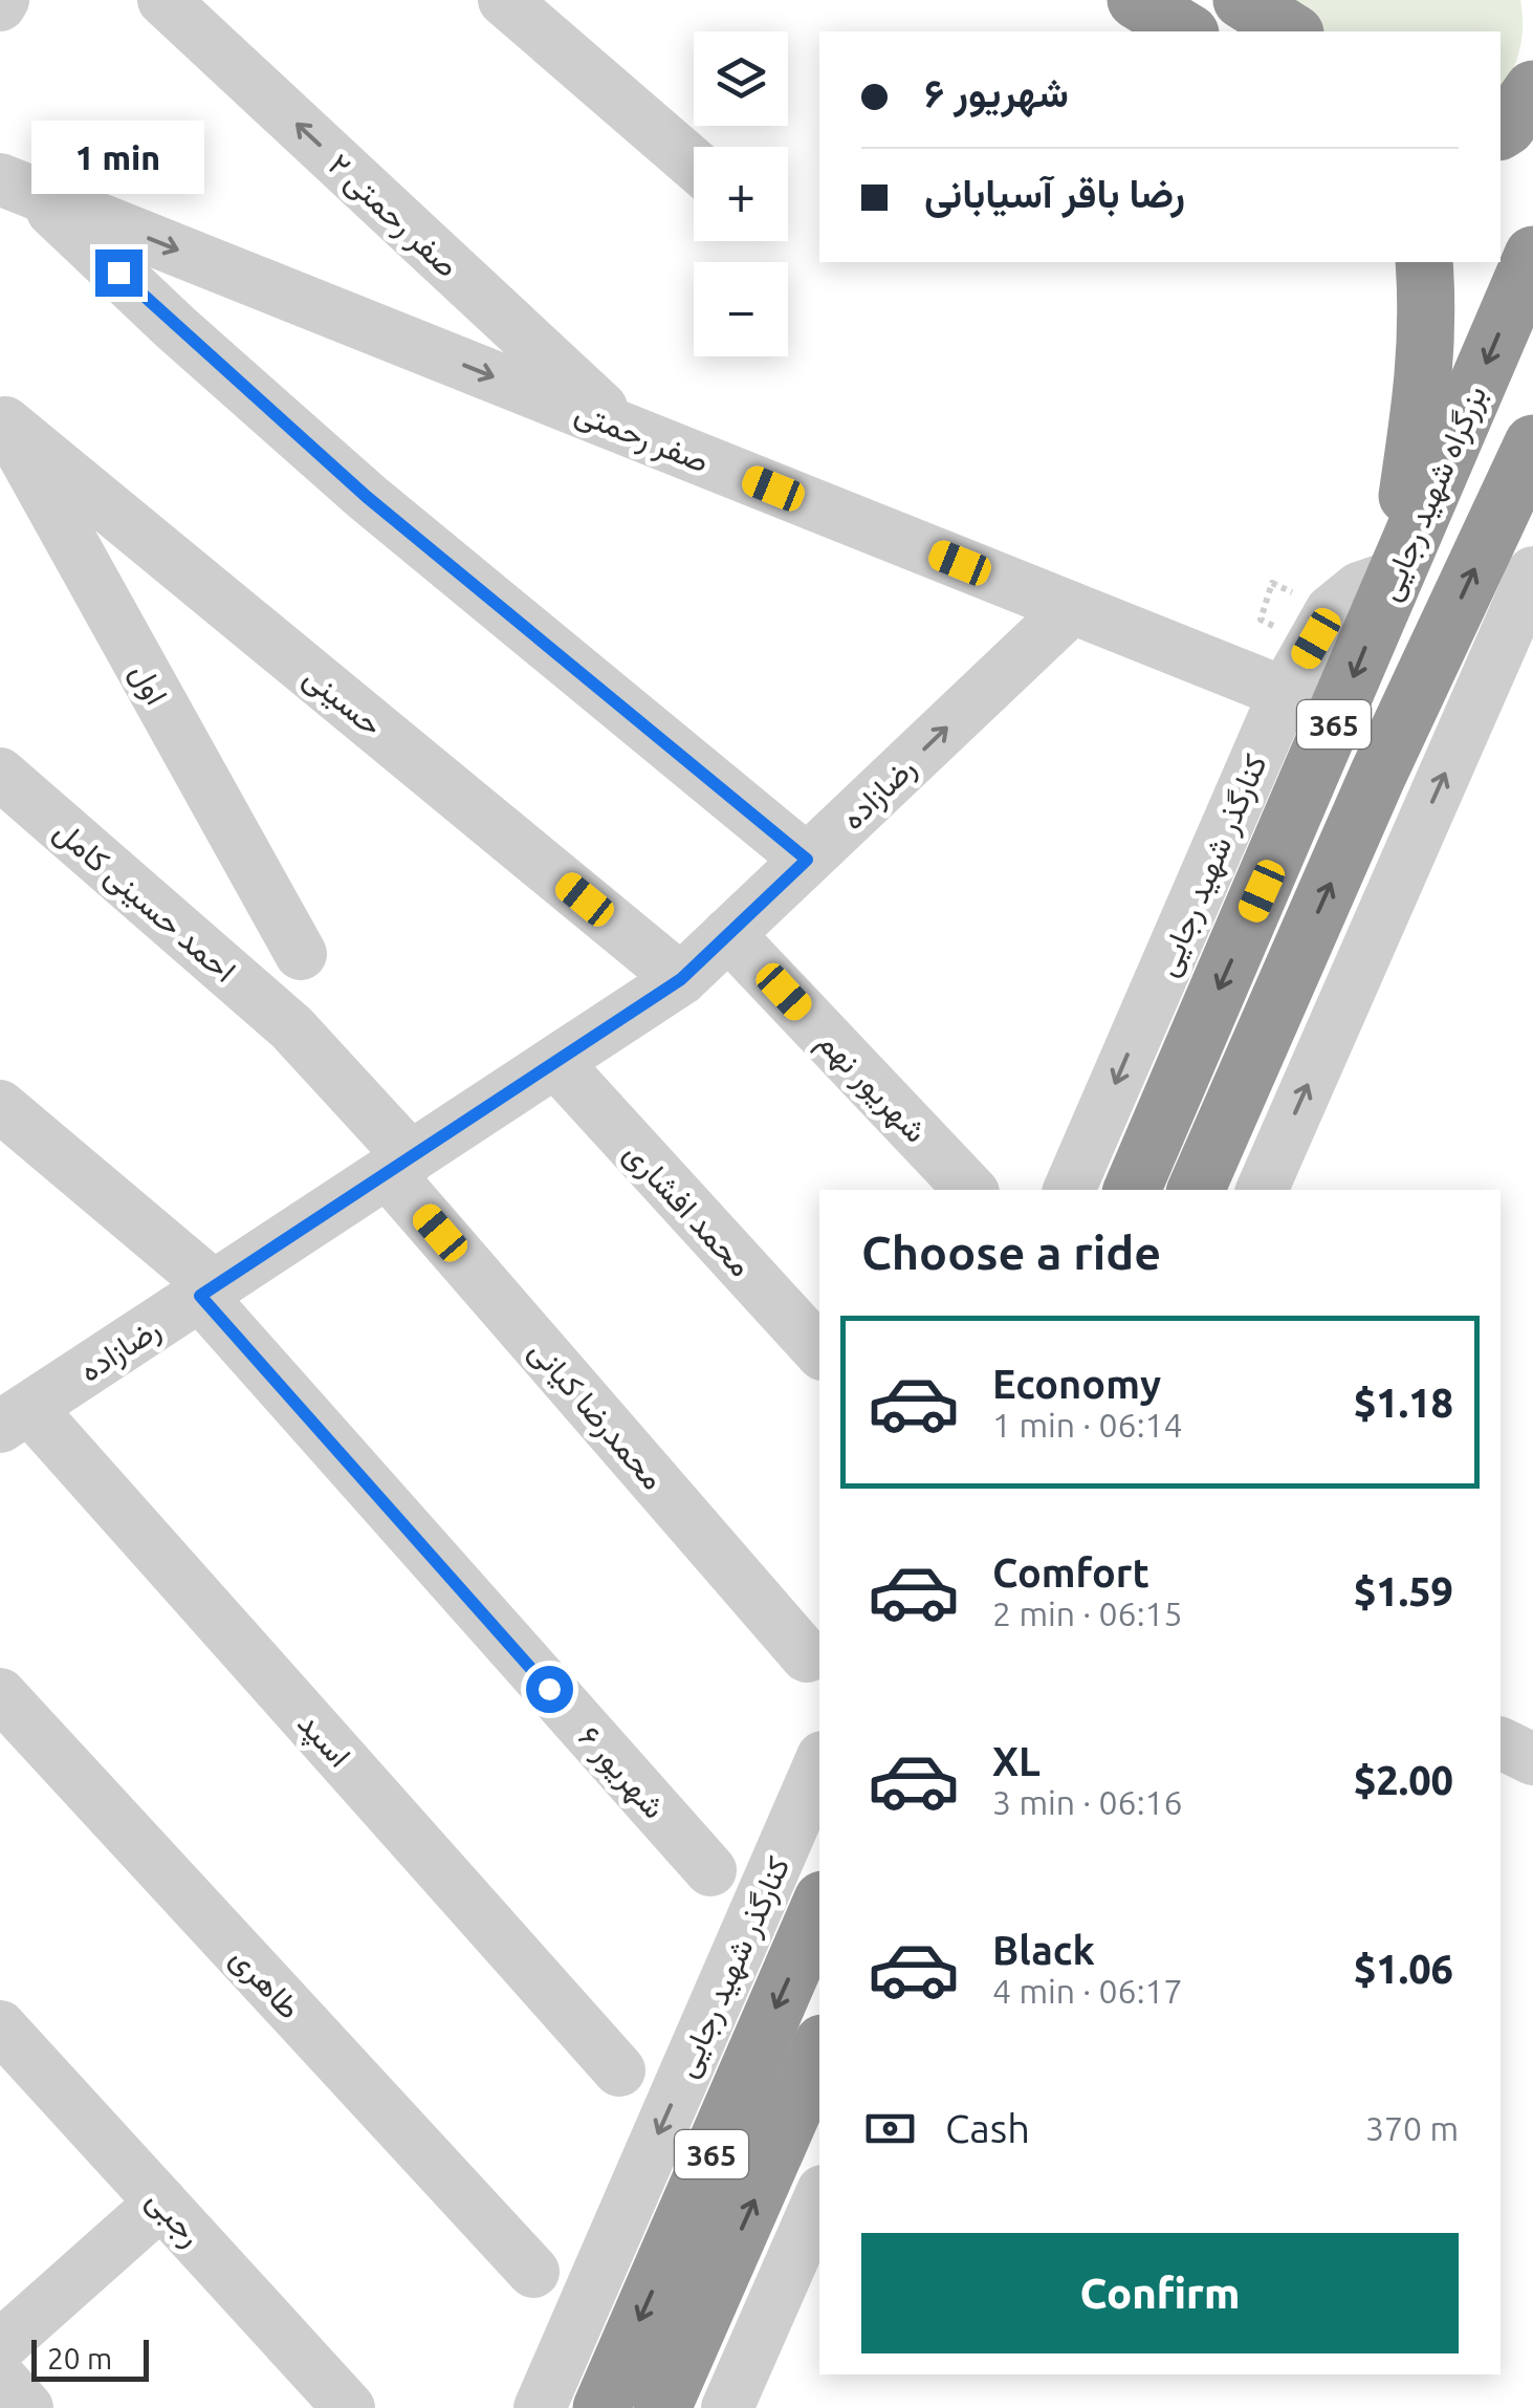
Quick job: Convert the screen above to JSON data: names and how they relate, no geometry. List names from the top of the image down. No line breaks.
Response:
{"streets":{"highway":["بزرگراه شهید رجایی","365"],"street":["صفر رحمتی ۲","صفر رحمتی","اول","حسینی","رضازاده","کنارگذر شهید رجایی","احمد حسینی کامل","شهریور نهم","محمد افشاری","محمدرضا کیانی","اسپد","شهریور ۶","طاهری","رجبی"]},"crossings":[["صفر رحمتی ۲","صفر رحمتی"],["صفر رحمتی","رضازاده"],["صفر رحمتی","کنارگذر شهید رجایی"],["بزرگراه شهید رجایی","کنارگذر شهید رجایی"],["اول","حسینی"],["حسینی","رضازاده"],["رضازاده","احمد حسینی کامل"],["رضازاده","شهریور نهم"],["رضازاده","محمد افشاری"],["رضازاده","محمدرضا کیانی"],["رضازاده","اسپد"],["رضازاده","شهریور ۶"],["احمد حسینی کامل","محمدرضا کیانی"]],"scale_bar":"20 m","page":{"map_buttons":["+","−"],"banner":["شهریور ۶","رضا باقر آسیابانی"],"bubble":"1 min","heading":"Choose a ride","list":[{"name":"Economy","note":"1 min · 06:14","value":"$1.18"},{"name":"Comfort","note":"2 min · 06:15","value":"$1.59"},{"name":"XL","note":"3 min · 06:16","value":"$2.00"},{"name":"Black","note":"4 min · 06:17","value":"$1.06"}],"pay":["Cash","370 m"],"buttons":"Confirm","scale":"20 m"}}
